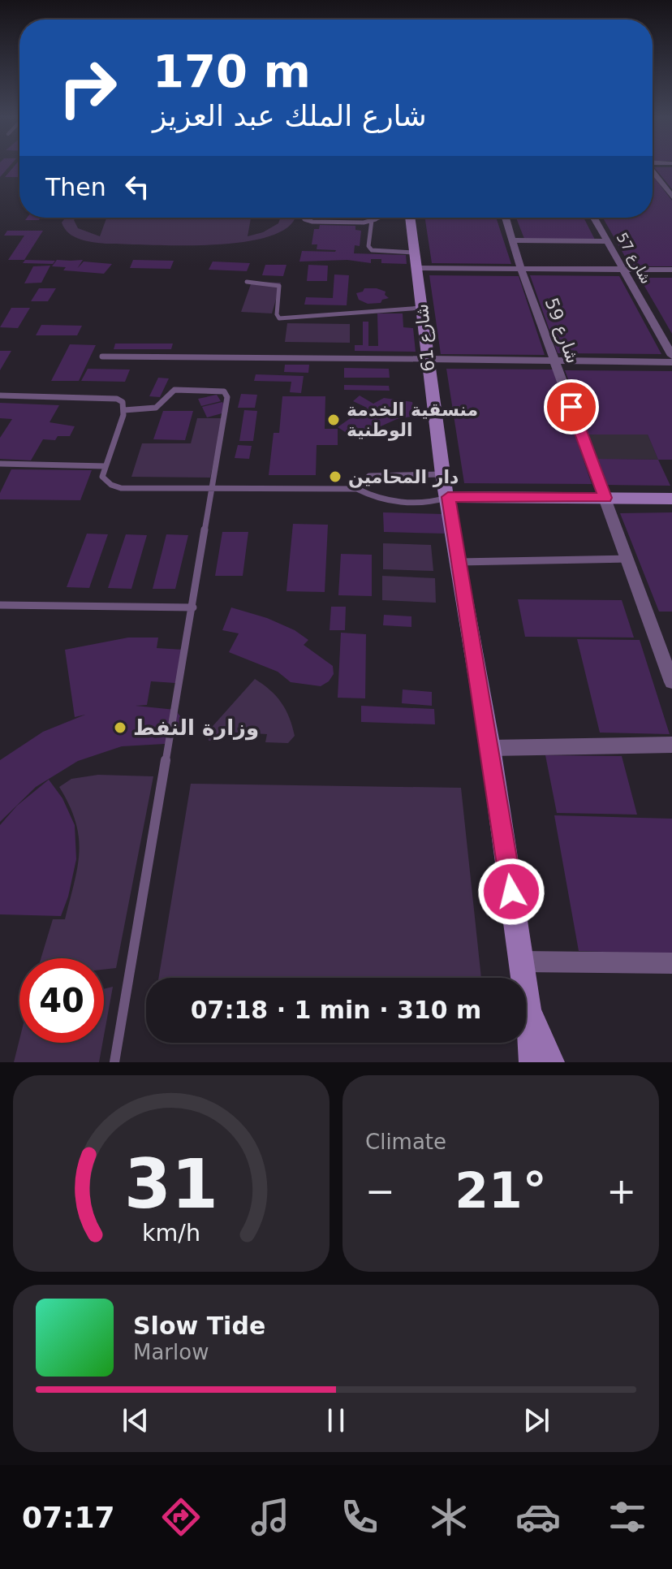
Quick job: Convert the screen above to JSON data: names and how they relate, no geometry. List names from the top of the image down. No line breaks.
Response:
{"streets":{"street":["شارع 57","شارع 59","شارع 61"]},"places":["منسقية الخدمة الوطنية","دار المحامين","وزارة النفط"],"page":{"turn":["170 m","شارع الملك عبد العزيز"],"then":"Then","limit":"40","trip":"07:18 · 1 min · 310 m","tile":"Climate","heat":["−","21°","+"],"song":["Slow Tide","Marlow"],"tabs":"07:17","gauge":["31","km/h"]}}
